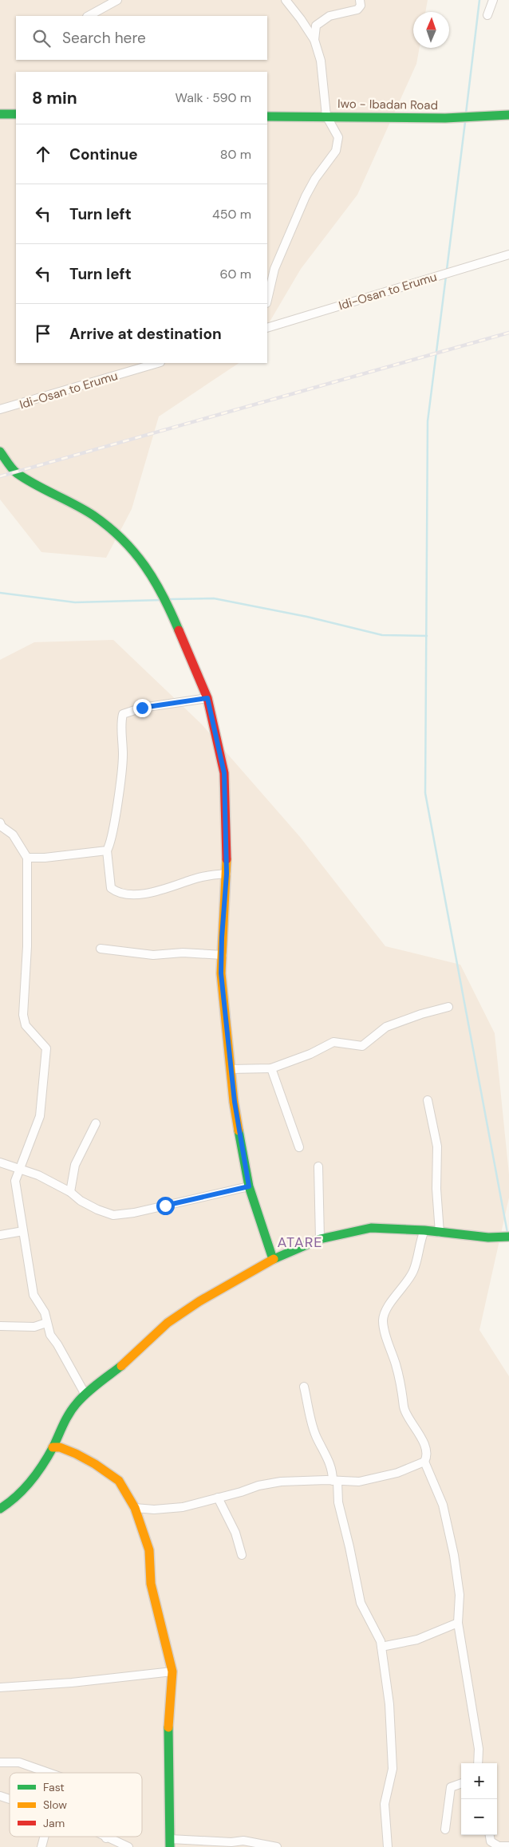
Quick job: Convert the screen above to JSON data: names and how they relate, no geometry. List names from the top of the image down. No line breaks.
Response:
{"streets":{"street":["Iwo - Ibadan Road","Idi-Osan to Erumu"]},"districts":["ATARE"],"legend":["Fast","Slow","Jam"],"north":"top","page":{"search":"Search here","heading":["8 min","Walk · 590 m"],"list":[["Continue","80 m"],["Turn left","450 m"],["Turn left","60 m"],"Arrive at destination"],"map_buttons":["+","−"]}}
